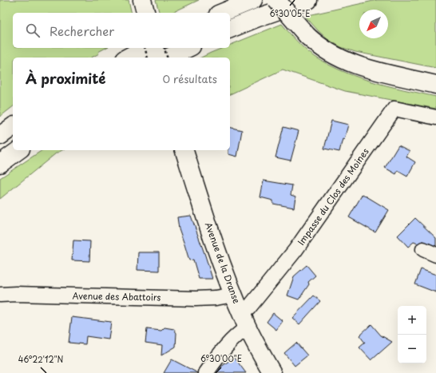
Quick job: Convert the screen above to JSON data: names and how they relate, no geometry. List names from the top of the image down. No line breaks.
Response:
{"streets":{"main road":["Avenue de la Dranse"],"street":["Impasse du Clos des Moines","Avenue des Abattoirs"]},"crossings":[["Impasse du Clos des Moines","Avenue de la Dranse"],["Avenue de la Dranse","Avenue des Abattoirs"]],"north":"bottom left","page":{"search":"Rechercher","heading":["À proximité","0 résultats"],"map_buttons":["+","−"]},"coordinates":["6°30'05\"E","6°30'00\"E","46°22'12\"N"]}
